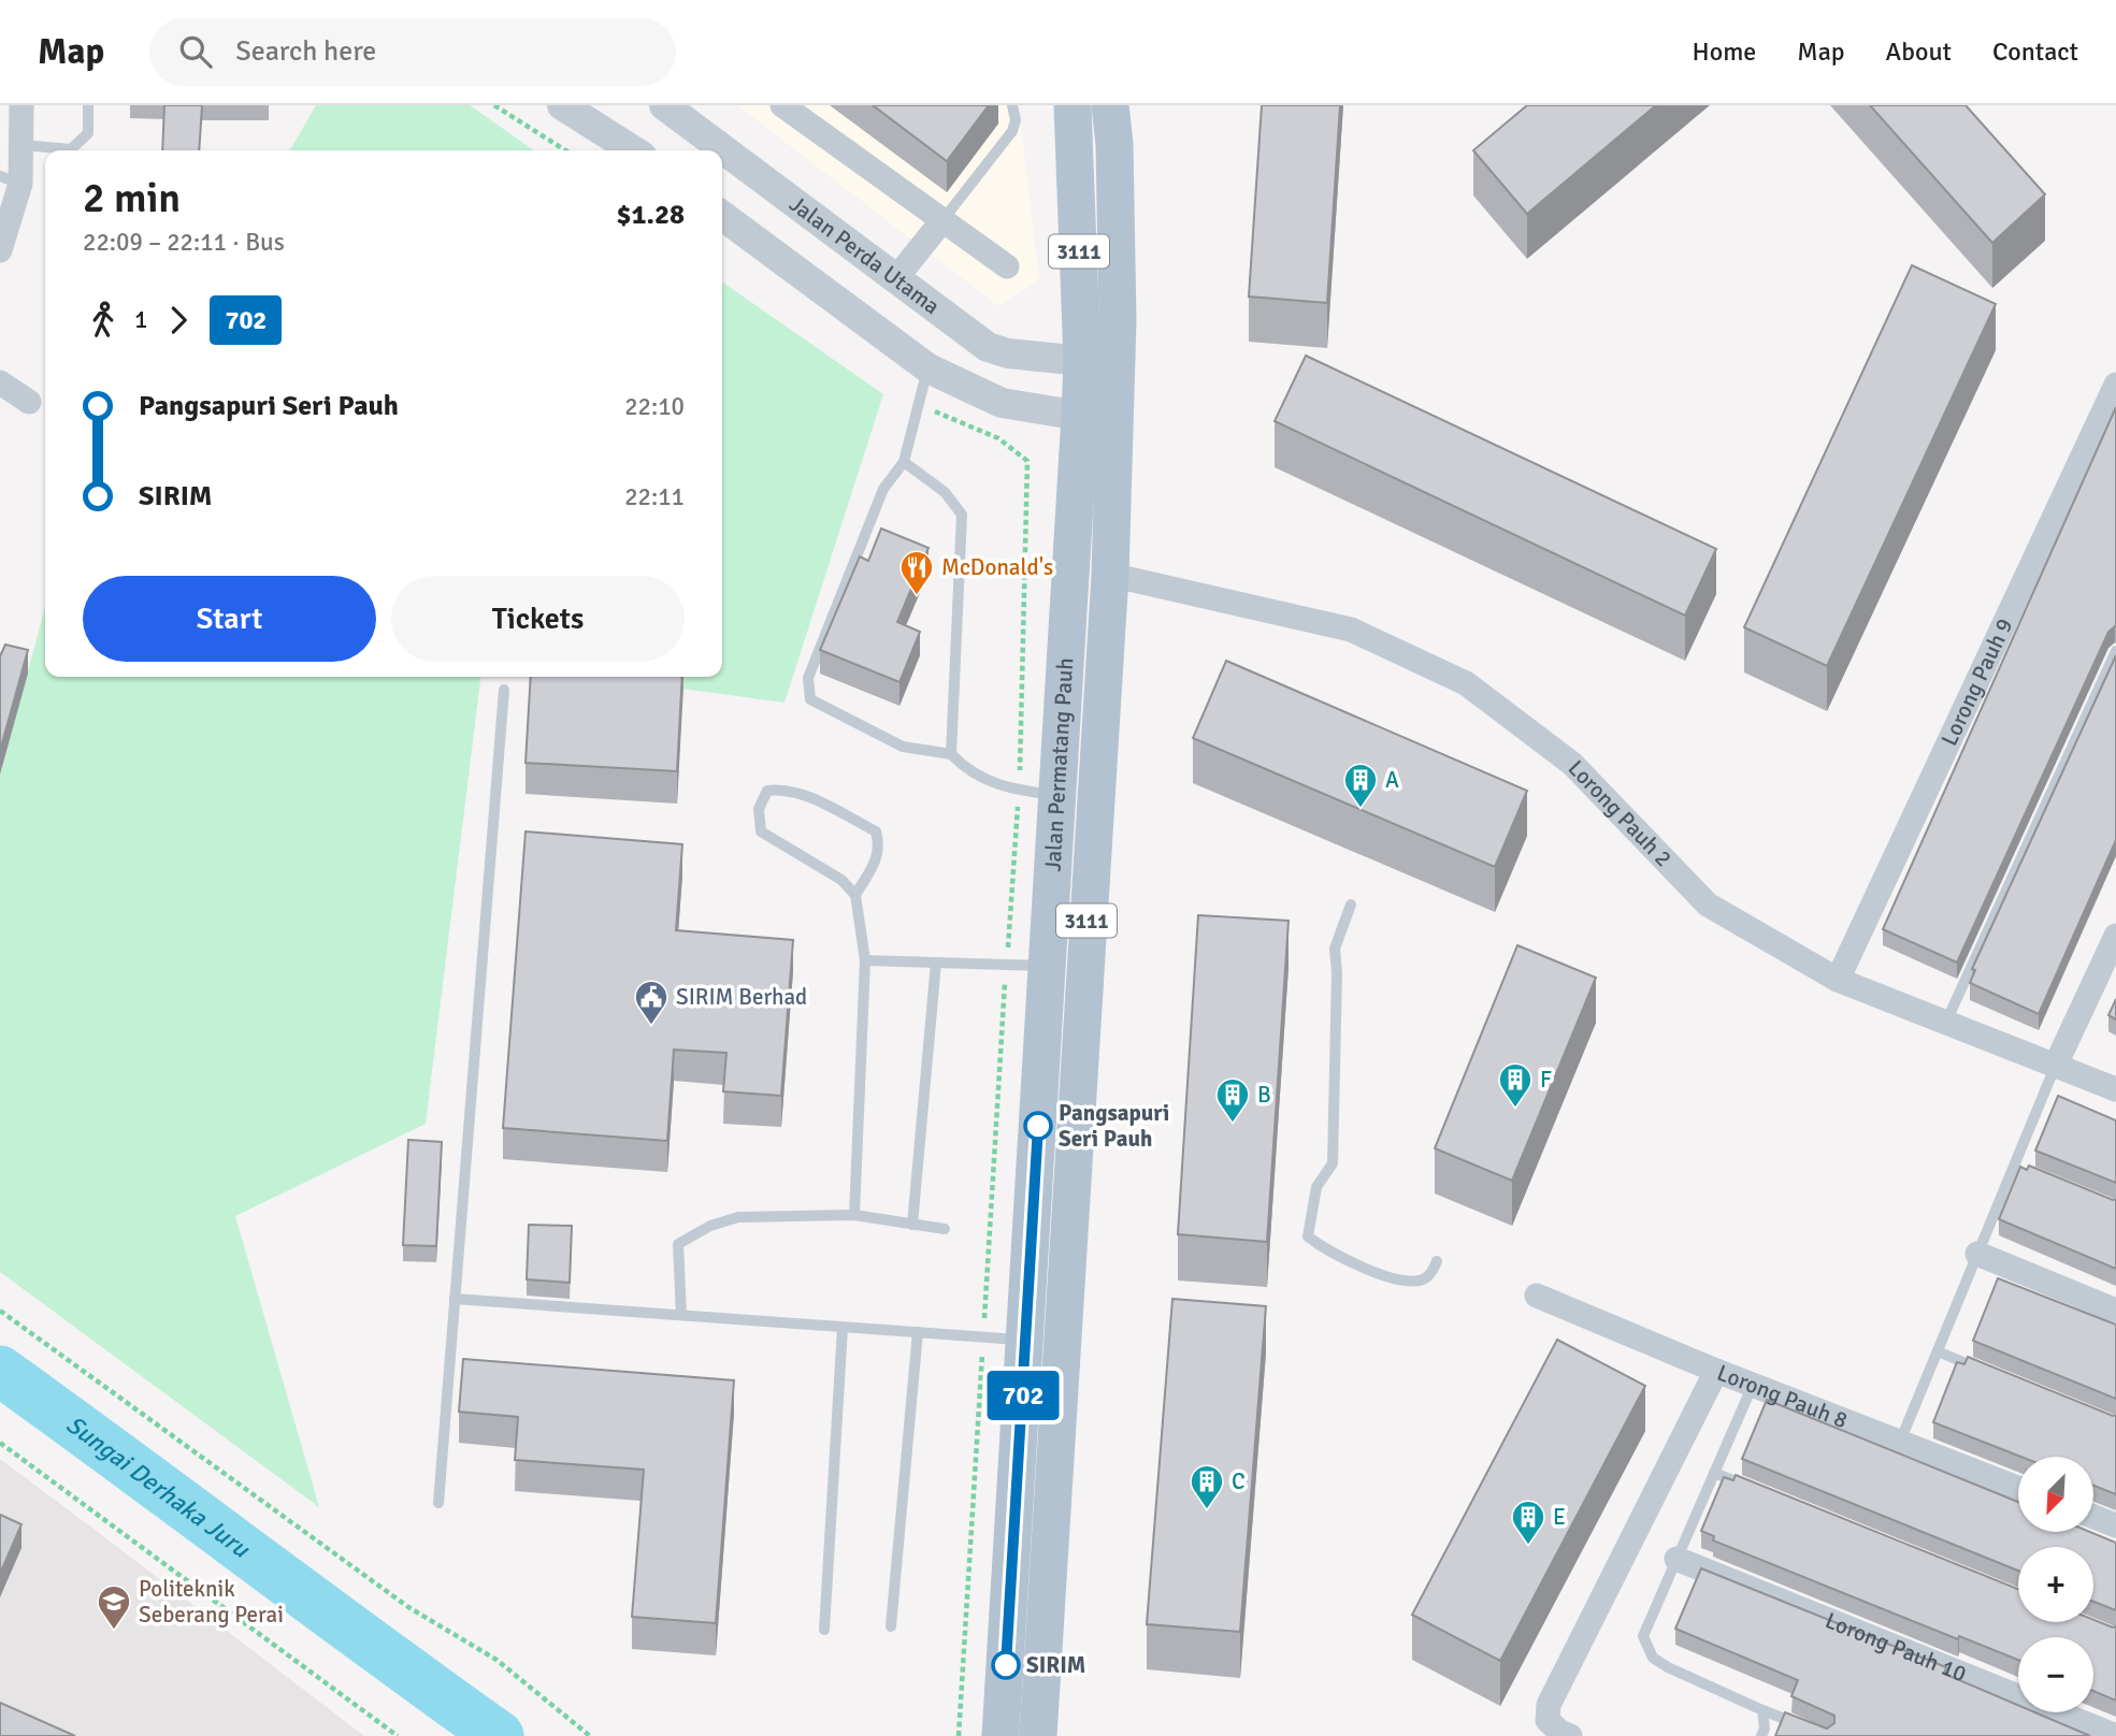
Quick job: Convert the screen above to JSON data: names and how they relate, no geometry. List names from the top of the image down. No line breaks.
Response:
{"streets":{"main road":["3111","Jalan Permatang Pauh"],"street":["Jalan Perda Utama","Lorong Pauh 9","Lorong Pauh 2","Lorong Pauh 8","Lorong Pauh 10"]},"crossings":[["Jalan Perda Utama","Jalan Permatang Pauh"],["Lorong Pauh 9","Lorong Pauh 2"],["Jalan Permatang Pauh","Lorong Pauh 2"]],"water":["Sungai Derhaka Juru"],"places":{"restaurant":["McDonald's"],"building":["A","F","B","C","E"],"public building":["SIRIM Berhad"],"other":["Pangsapuri Seri Pauh","SIRIM"],"school or university":["Politeknik Seberang Perai"]},"lines":["bus line 702"],"north":"bottom left","page":{"header":"Map","search":"Search here","nav":["Home","Map","About","Contact"],"on_map":"702","heading":["2 min","22:09 – 22:11 · Bus","$1.28"],"legs":["1","702"],"list":[{"name":"Pangsapuri Seri Pauh","value":"22:10"},{"name":"SIRIM","value":"22:11"}],"buttons":["Start","Tickets"],"map_buttons":["+","−"]}}
